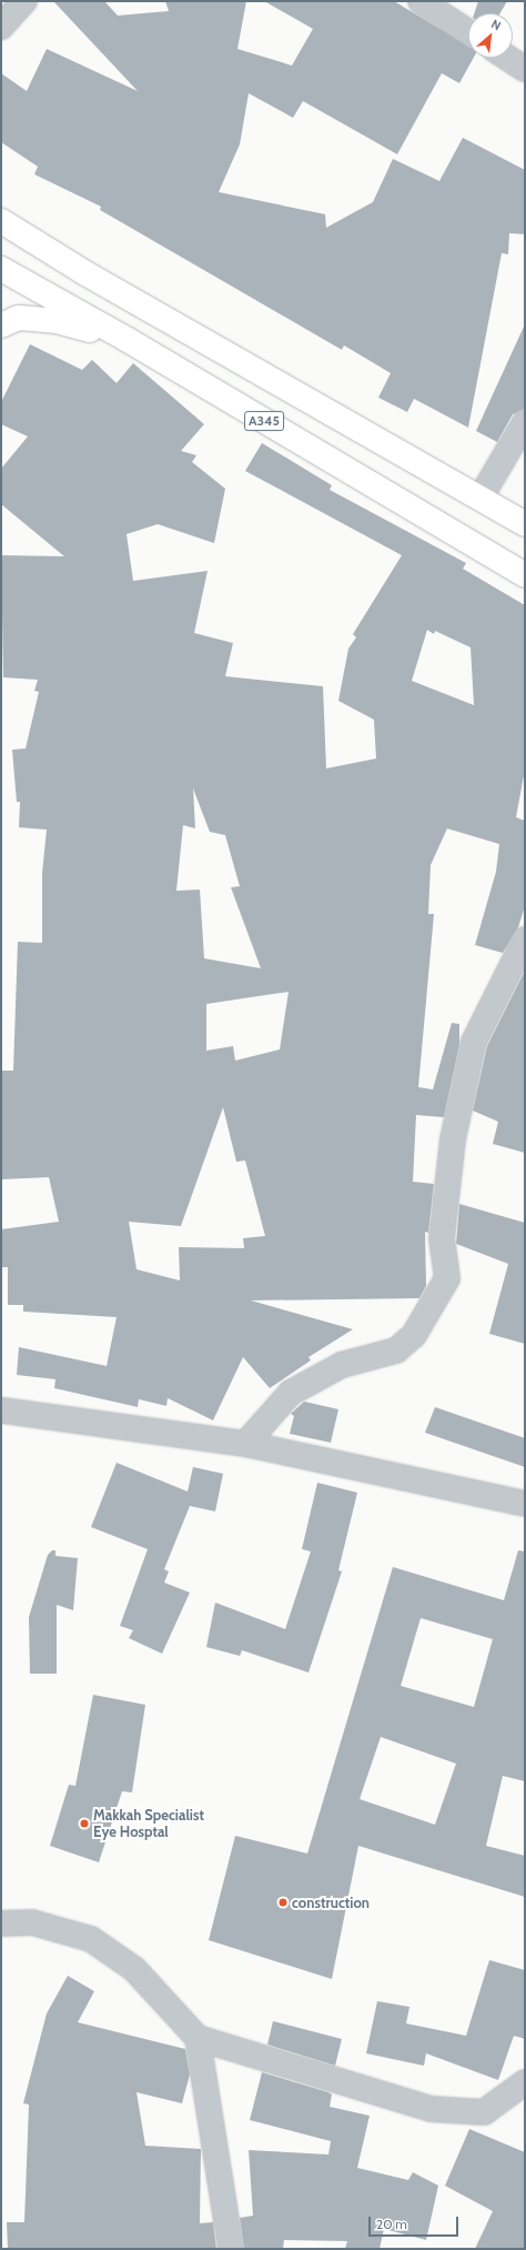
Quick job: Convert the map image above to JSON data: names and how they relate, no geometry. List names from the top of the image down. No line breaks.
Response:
{"streets":{"highway":["A345"]},"places":["Makkah Specialist Eye Hosptal","construction"],"scale_bar":"20 m","north":"top right"}
